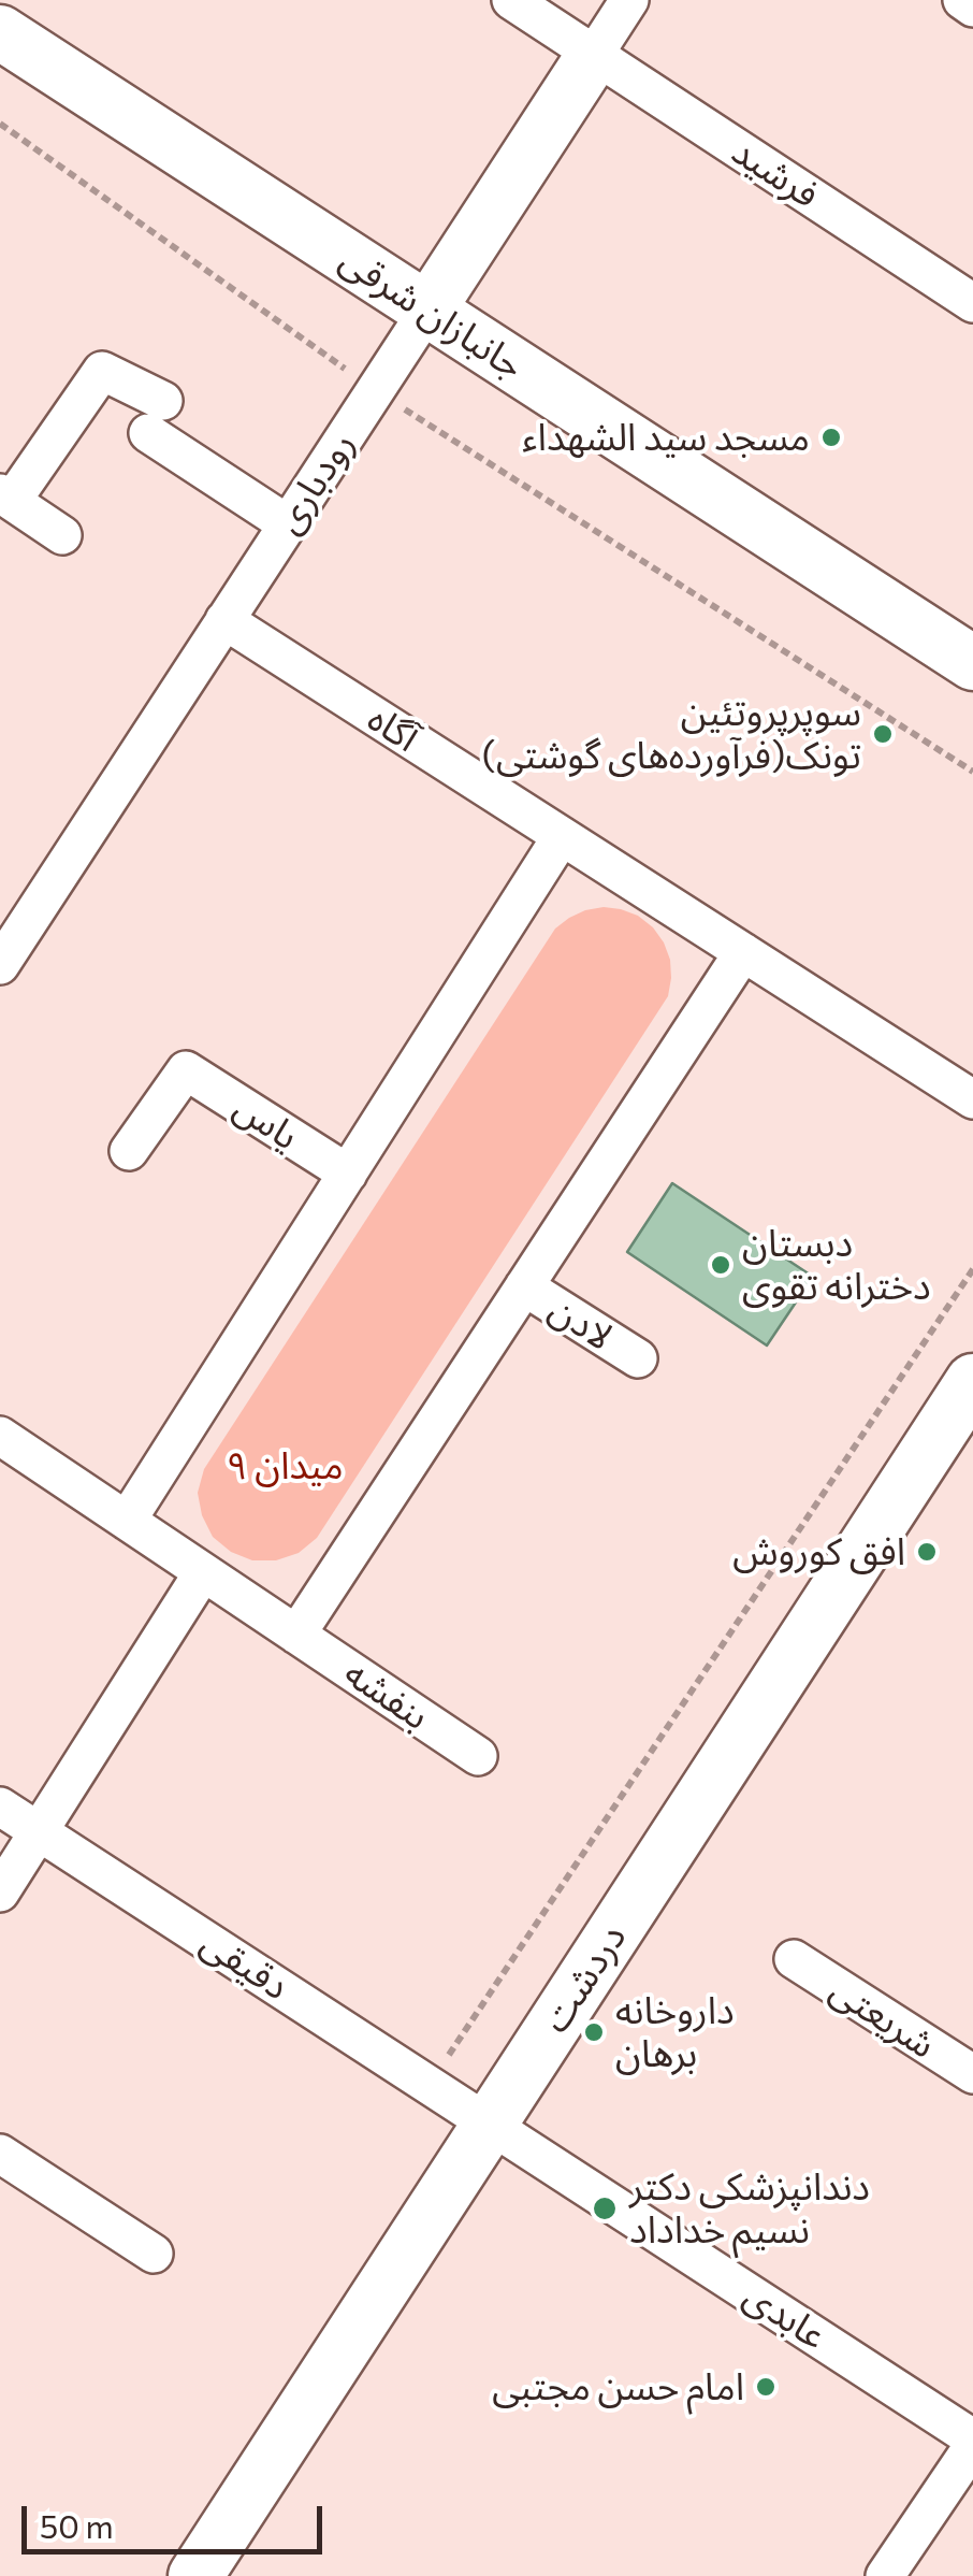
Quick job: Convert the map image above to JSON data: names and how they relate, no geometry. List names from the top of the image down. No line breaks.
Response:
{"streets":{"main road":["جانبازان شرقی","رودباری","دردشت"],"street":["فرشید","آگاه","یاس","لادن","بنفشه","دقیقی","شریعتی","عابدی"]},"crossings":[["فرشید","رودباری"],["جانبازان شرقی","رودباری"],["رودباری","آگاه"],["دقیقی","دردشت"],["دقیقی","عابدی"],["دردشت","عابدی"]],"parks":["میدان ۹"],"places":["مسجد سید الشهداء","سوپرپروتئین تونک(فرآورده‌های گوشتی)","دبستان دخترانه تقوی","افق کوروش","داروخانه برهان","دندانپزشکی دکتر نسیم خداداد","امام حسن مجتبی"],"scale_bar":"50 m"}
